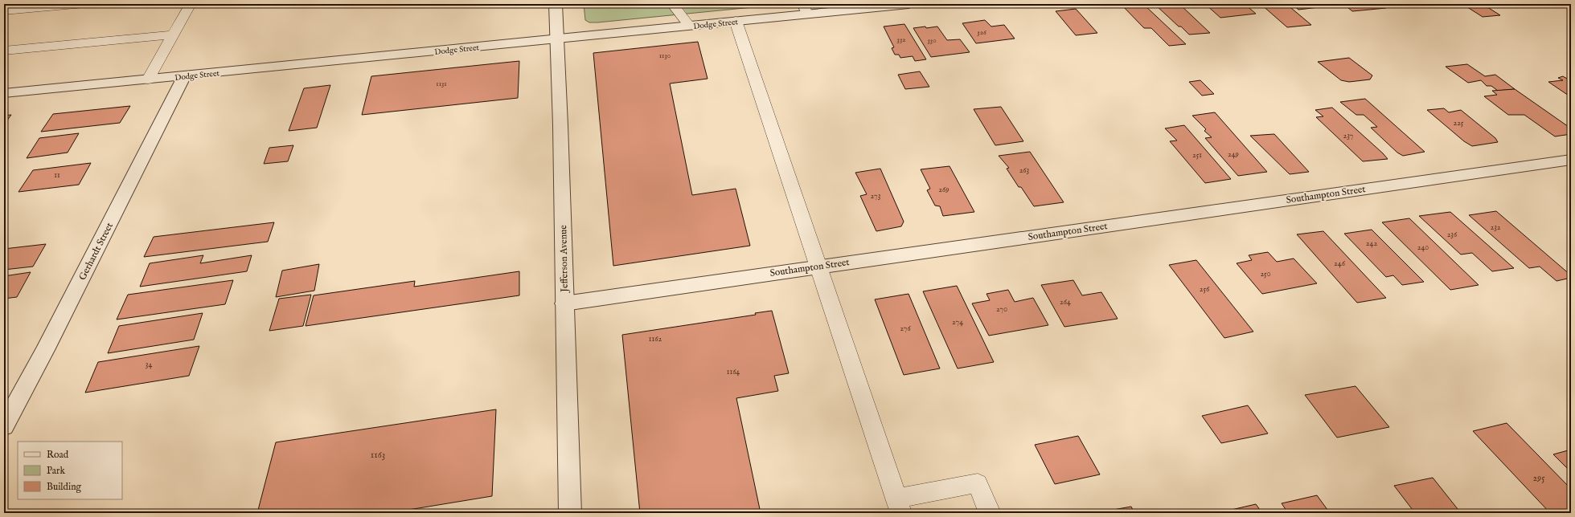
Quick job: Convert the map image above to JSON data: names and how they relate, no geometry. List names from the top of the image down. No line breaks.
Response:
{"streets":{"street":["Dodge Street","Southampton Street","Gerhardt Street","Jefferson Avenue"]},"crossings":[["Dodge Street","Gerhardt Street"],["Dodge Street","Jefferson Avenue"],["Southampton Street","Jefferson Avenue"]],"house_numbers":["326","332","330","1130","1131","225","237","249","251","263","11","269","273","232","236","242","240","246","250","256","264","270","274","276","1162","34","1164","1163","295"],"legend":["Road","Park","Building"]}
